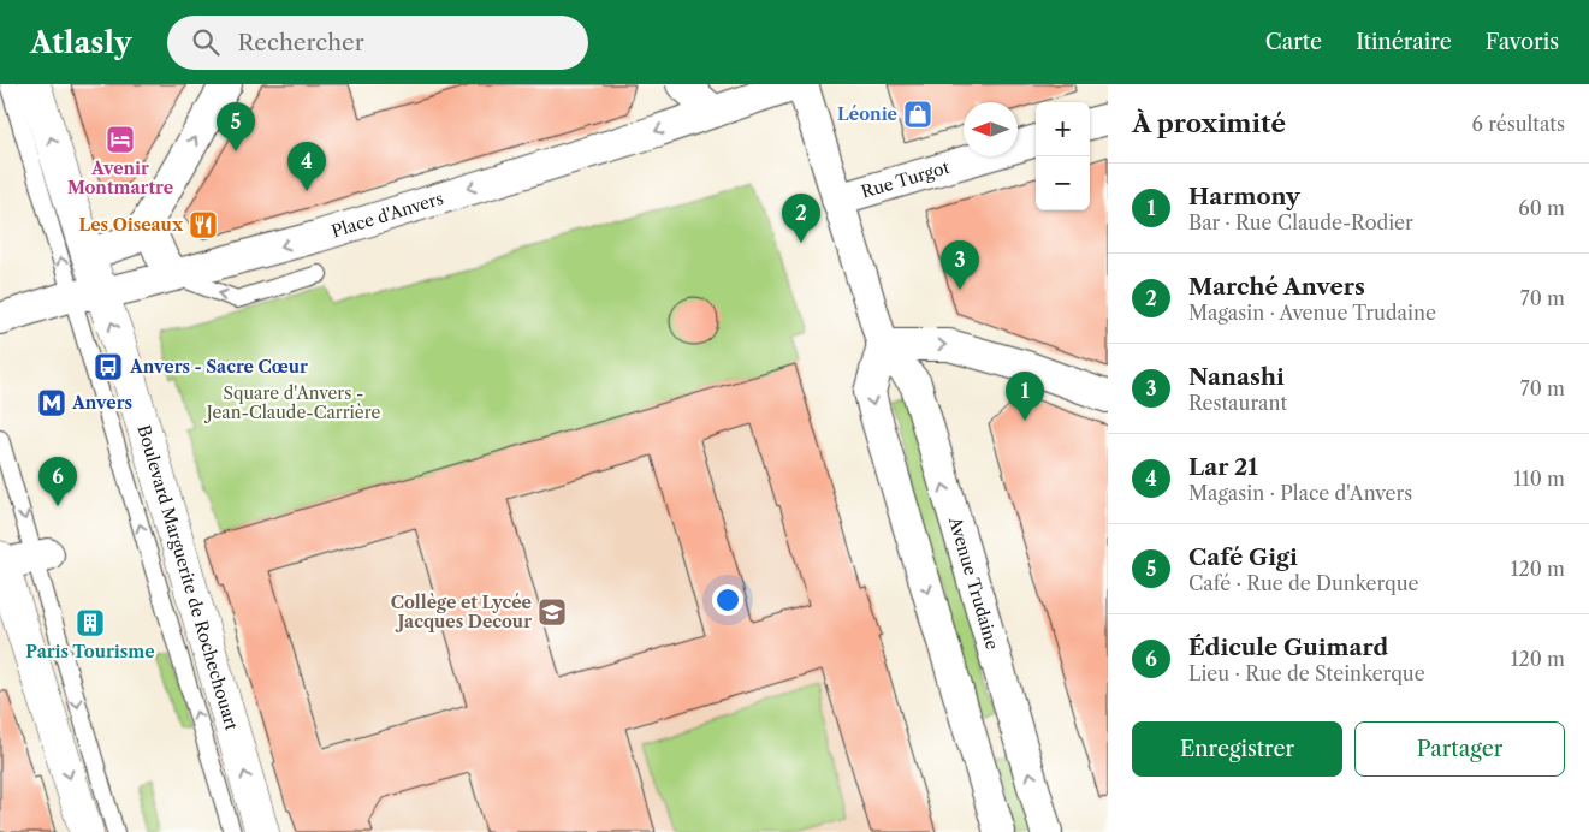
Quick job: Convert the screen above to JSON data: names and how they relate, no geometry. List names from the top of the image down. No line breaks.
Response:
{"streets":{"main road":["Boulevard Marguerite de Rochechouart"],"street":["Rue Turgot","Place d'Anvers","Avenue Trudaine"]},"crossings":[["Rue Turgot","Avenue Trudaine"],["Place d'Anvers","Boulevard Marguerite de Rochechouart"]],"one_way":["Place d'Anvers","Boulevard Marguerite de Rochechouart"],"parks":["Square d'Anvers - Jean-Claude-Carrière"],"places":{"shop":["Léonie"],"hotel":["Avenir Montmartre"],"restaurant":["Les Oiseaux"],"bus stop":["Anvers - Sacre Cœur"],"metro station":["Anvers"],"school or university":["Collège et Lycée Jacques Decour"],"building":["Paris Tourisme"]},"north":"left","page":{"header":"Atlasly","search":"Rechercher","nav":["Carte","Itinéraire","Favoris"],"heading":["À proximité","6 résultats"],"map_buttons":["+","−"],"pins":["5","4","2","3","1","6"],"list":[{"mark":"1","name":"Harmony","note":"Bar · Rue Claude-Rodier","value":"60 m"},{"mark":"2","name":"Marché Anvers","note":"Magasin · Avenue Trudaine","value":"70 m"},{"mark":"3","name":"Nanashi","note":"Restaurant","value":"70 m"},{"mark":"4","name":"Lar 21","note":"Magasin · Place d'Anvers","value":"110 m"},{"mark":"5","name":"Café Gigi","note":"Café · Rue de Dunkerque","value":"120 m"},{"mark":"6","name":"Édicule Guimard","note":"Lieu · Rue de Steinkerque","value":"120 m"}],"buttons":["Enregistrer","Partager"]}}
